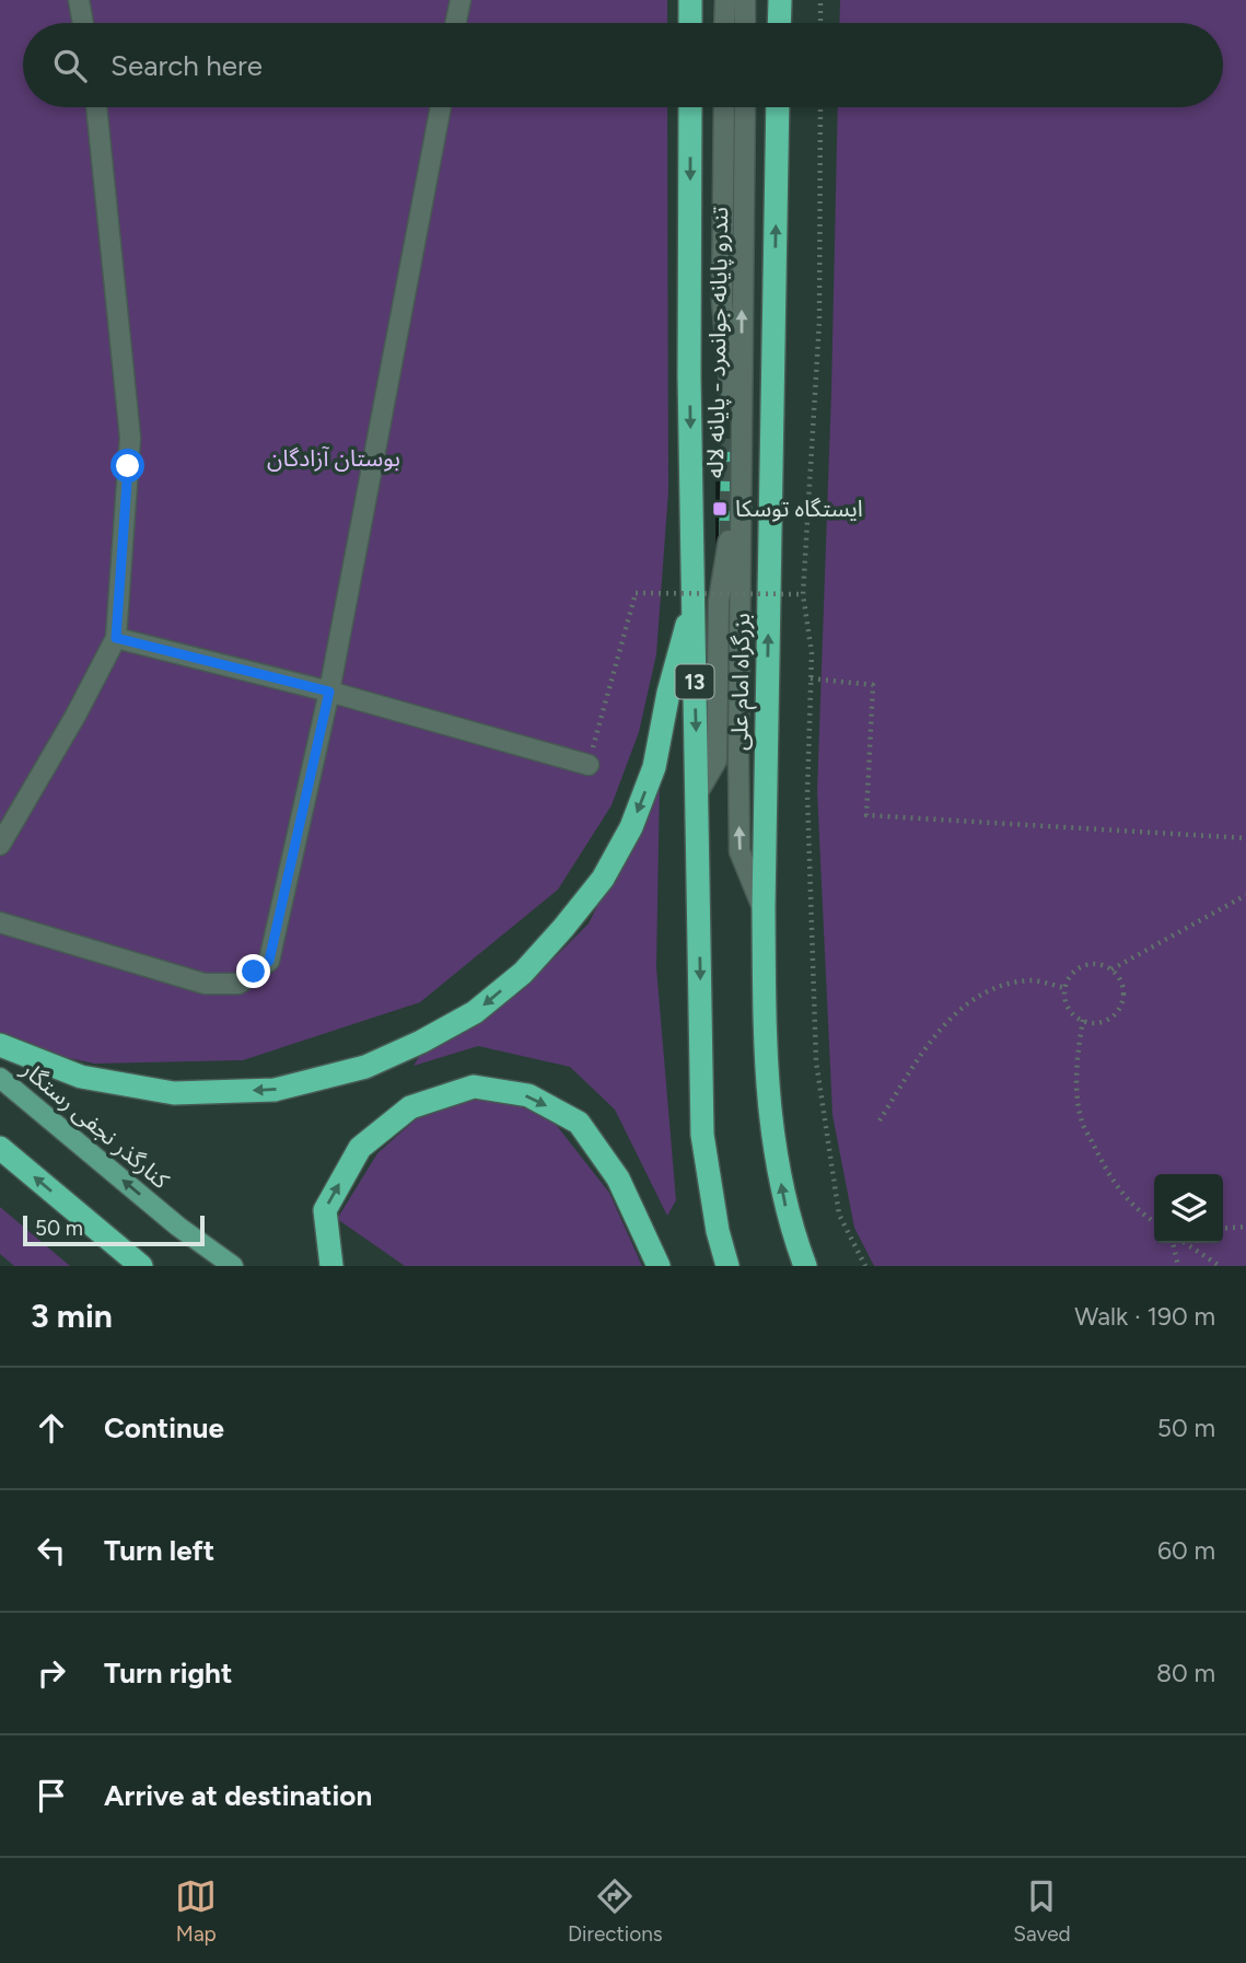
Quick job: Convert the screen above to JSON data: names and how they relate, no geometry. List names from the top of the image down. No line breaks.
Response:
{"streets":{"highway":["13","بزرگراه امام علی"],"main road":["کنارگذر نجفی رستگار"],"lane":["تندرو پایانه جوانمرد - پایانه لاله"]},"crossings":[["تندرو پایانه جوانمرد - پایانه لاله","بزرگراه امام علی"]],"one_way":["کنارگذر نجفی رستگار"],"parks":["بوستان آزادگان"],"places":{"transit":["ایستگاه توسکا"]},"scale_bar":"50 m","page":{"search":"Search here","scale":"50 m","heading":["3 min","Walk · 190 m"],"list":[["Continue","50 m"],["Turn left","60 m"],["Turn right","80 m"],"Arrive at destination"],"nav":["Map","Directions","Saved"]}}
